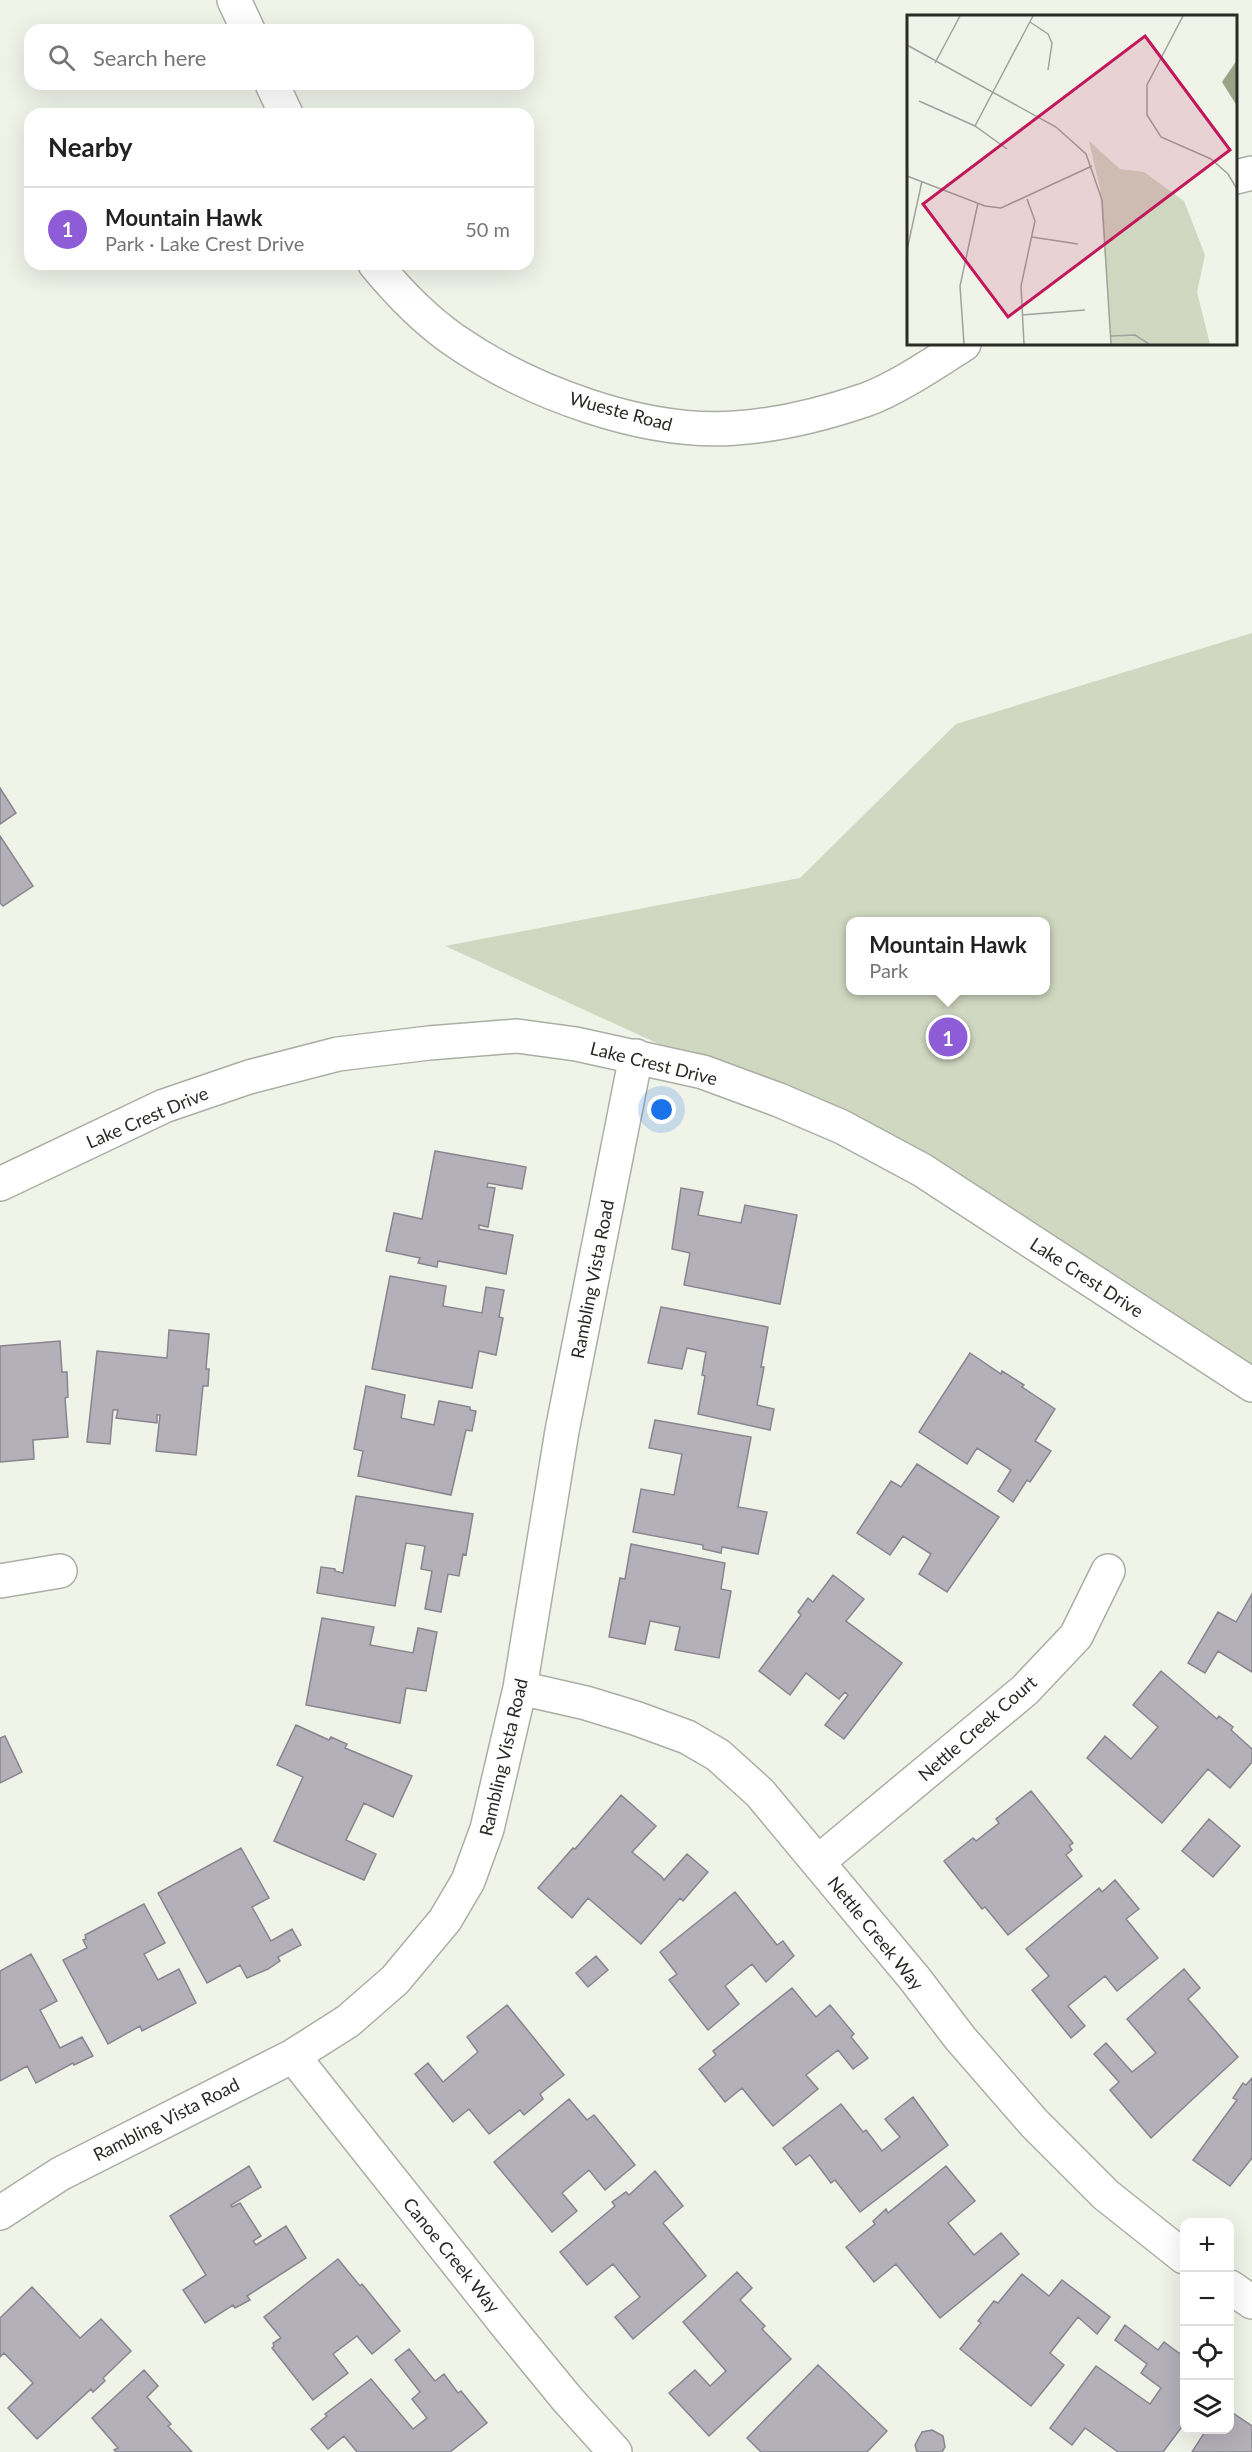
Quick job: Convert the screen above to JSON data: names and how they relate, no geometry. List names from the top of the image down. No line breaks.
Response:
{"streets":{"street":["Wueste Road","Lake Crest Drive","Rambling Vista Road","Nettle Creek Court","Nettle Creek Way","Canoe Creek Way"]},"crossings":[["Lake Crest Drive","Rambling Vista Road"],["Rambling Vista Road","Nettle Creek Way"],["Rambling Vista Road","Canoe Creek Way"],["Nettle Creek Court","Nettle Creek Way"]],"page":{"search":"Search here","heading":"Nearby","list":[{"mark":"1","name":"Mountain Hawk","note":"Park · Lake Crest Drive","value":"50 m"}],"popup":["Mountain Hawk","Park"],"pins":"1","map_buttons":["+","−"]}}
